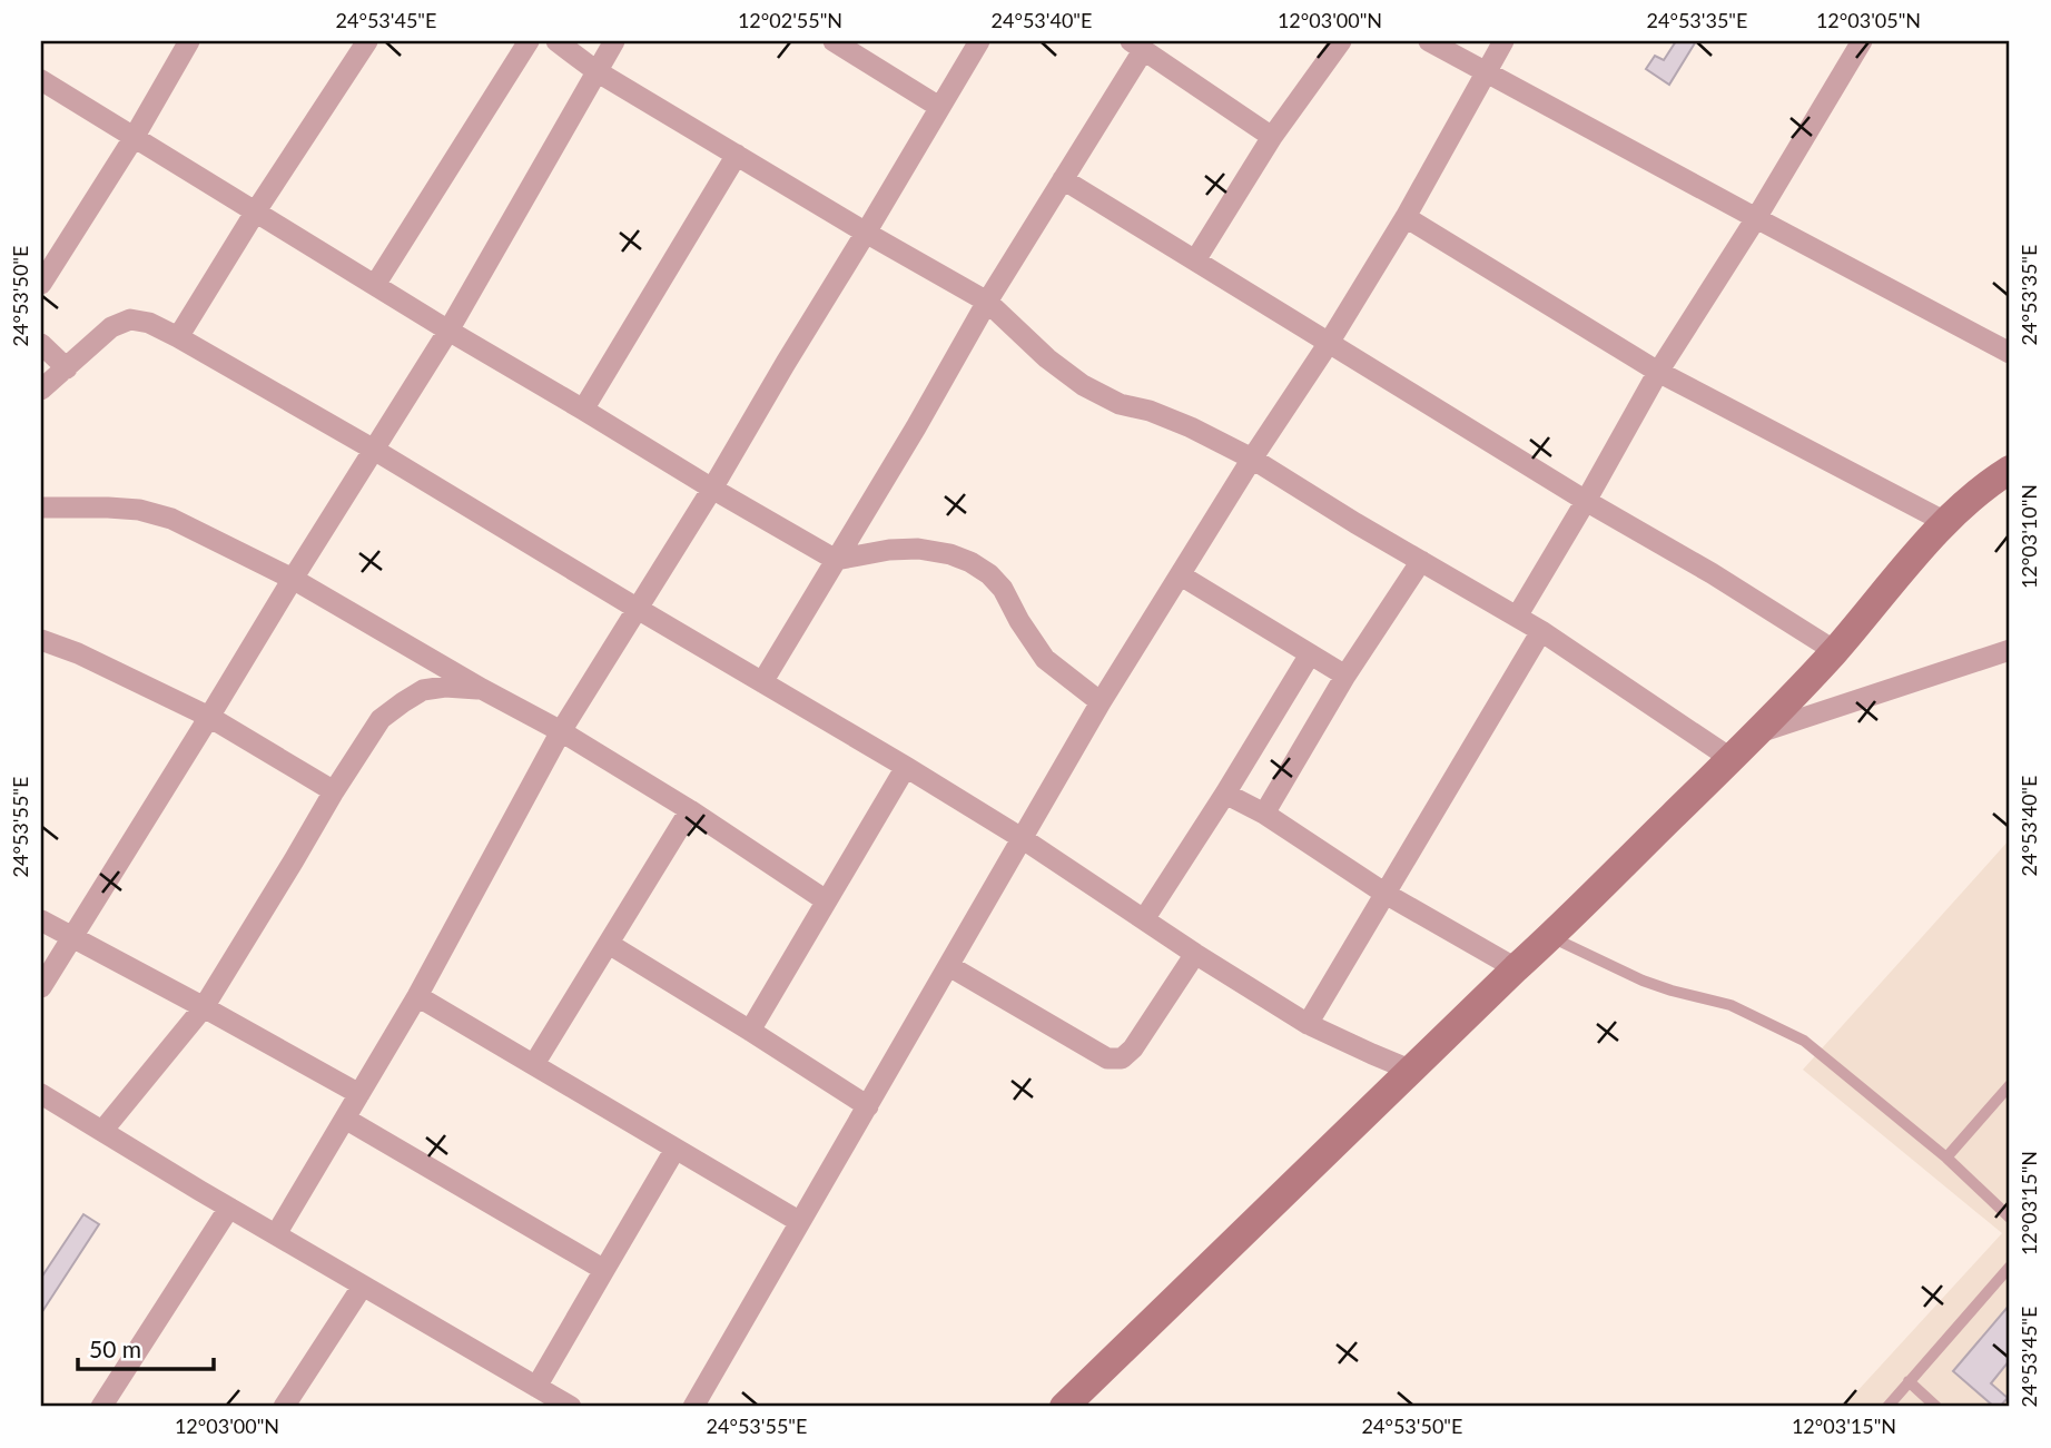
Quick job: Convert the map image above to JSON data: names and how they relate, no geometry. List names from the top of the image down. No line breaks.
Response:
{"scale_bar":"50 m","coordinates":["24°53'45\"E","12°02'55\"N","24°53'40\"E","12°03'00\"N","24°53'35\"E","12°03'05\"N","24°53'50\"E","12°03'10\"N","24°53'55\"E","12°03'15\"N"]}
